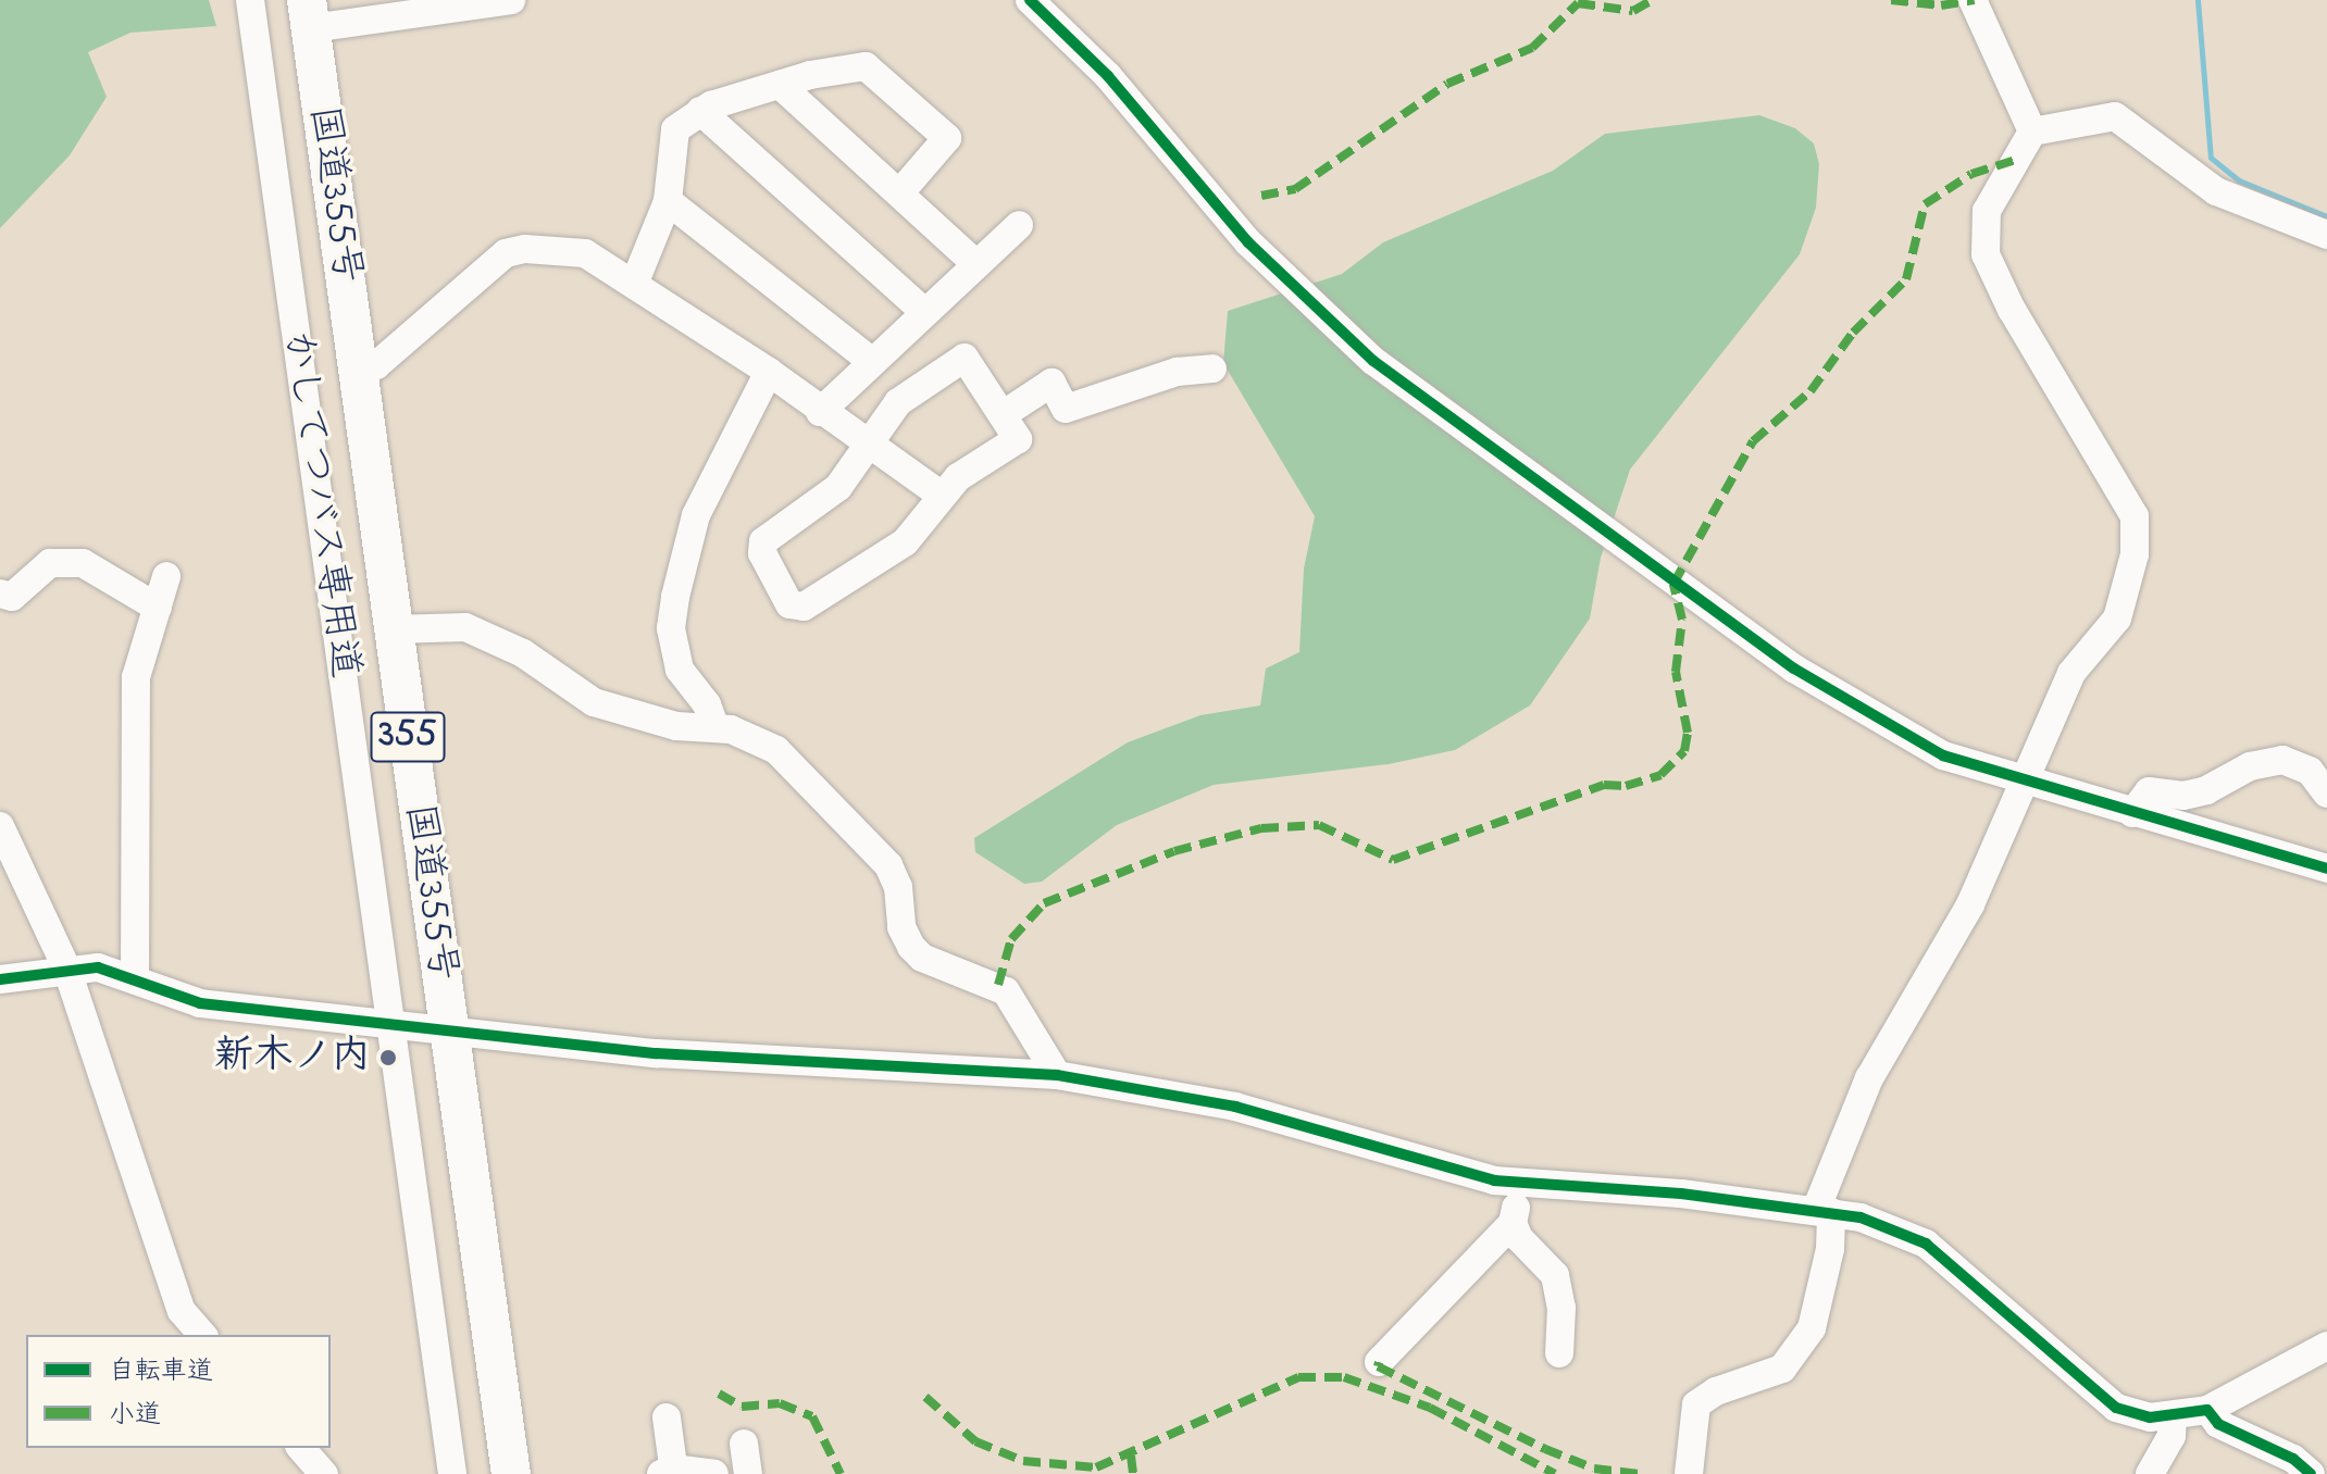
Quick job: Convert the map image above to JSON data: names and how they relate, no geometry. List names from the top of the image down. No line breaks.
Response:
{"streets":{"highway":["国道355号","355"],"street":["かしてつバス専用道"]},"places":["新木ノ内"],"legend":["自転車道","小道"]}
